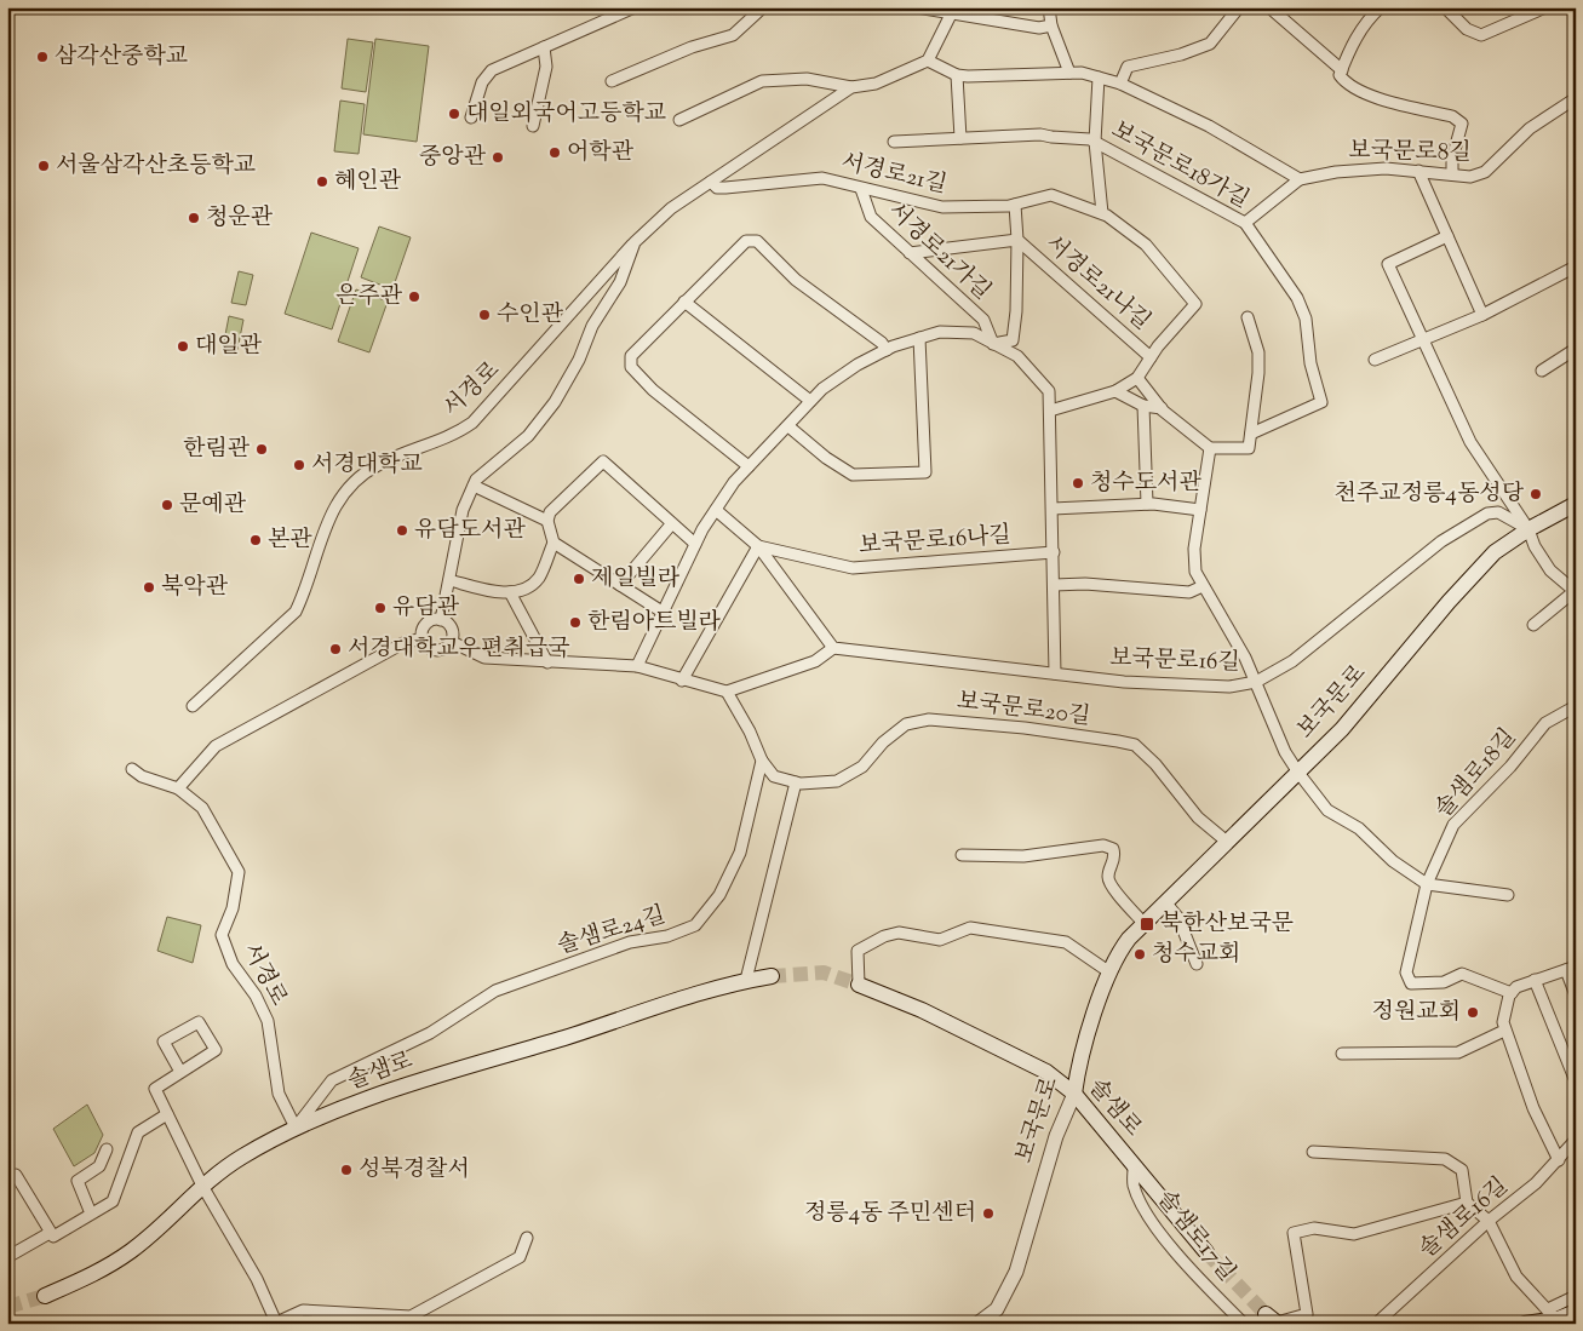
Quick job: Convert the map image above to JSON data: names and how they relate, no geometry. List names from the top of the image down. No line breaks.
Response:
{"streets":{"main road":["보국문로","솔샘로"],"street":["보국문로8길","보국문로18가길","서경로21길","서경로21가길","서경로21나길","서경로","보국문로16나길","보국문로16길","보국문로20길","솔샘로18길","솔샘로24길","솔샘로16길","솔샘로17길"]},"crossings":[["서경로21길","서경로21가길"],["서경로21길","서경로21나길"],["서경로21길","서경로"],["서경로21가길","서경로21나길"],["서경로","솔샘로24길"],["서경로","솔샘로"],["보국문로16길","보국문로"],["보국문로","보국문로20길"],["보국문로","솔샘로"],["보국문로20길","솔샘로24길"],["솔샘로24길","솔샘로"],["솔샘로","솔샘로17길"]],"places":{"other":["삼각산중학교","대일외국어고등학교","어학관","중앙관","서울삼각산초등학교","혜인관","청운관","은주관","수인관","대일관","한림관","서경대학교","청수도서관","천주교정릉4동성당","문예관","유담도서관","본관","제일빌라","북악관","유담관","한림아트빌라","서경대학교우편취급국","청수교회","정원교회","성북경찰서","정릉4동 주민센터"],"transit":["북한산보국문"]}}
